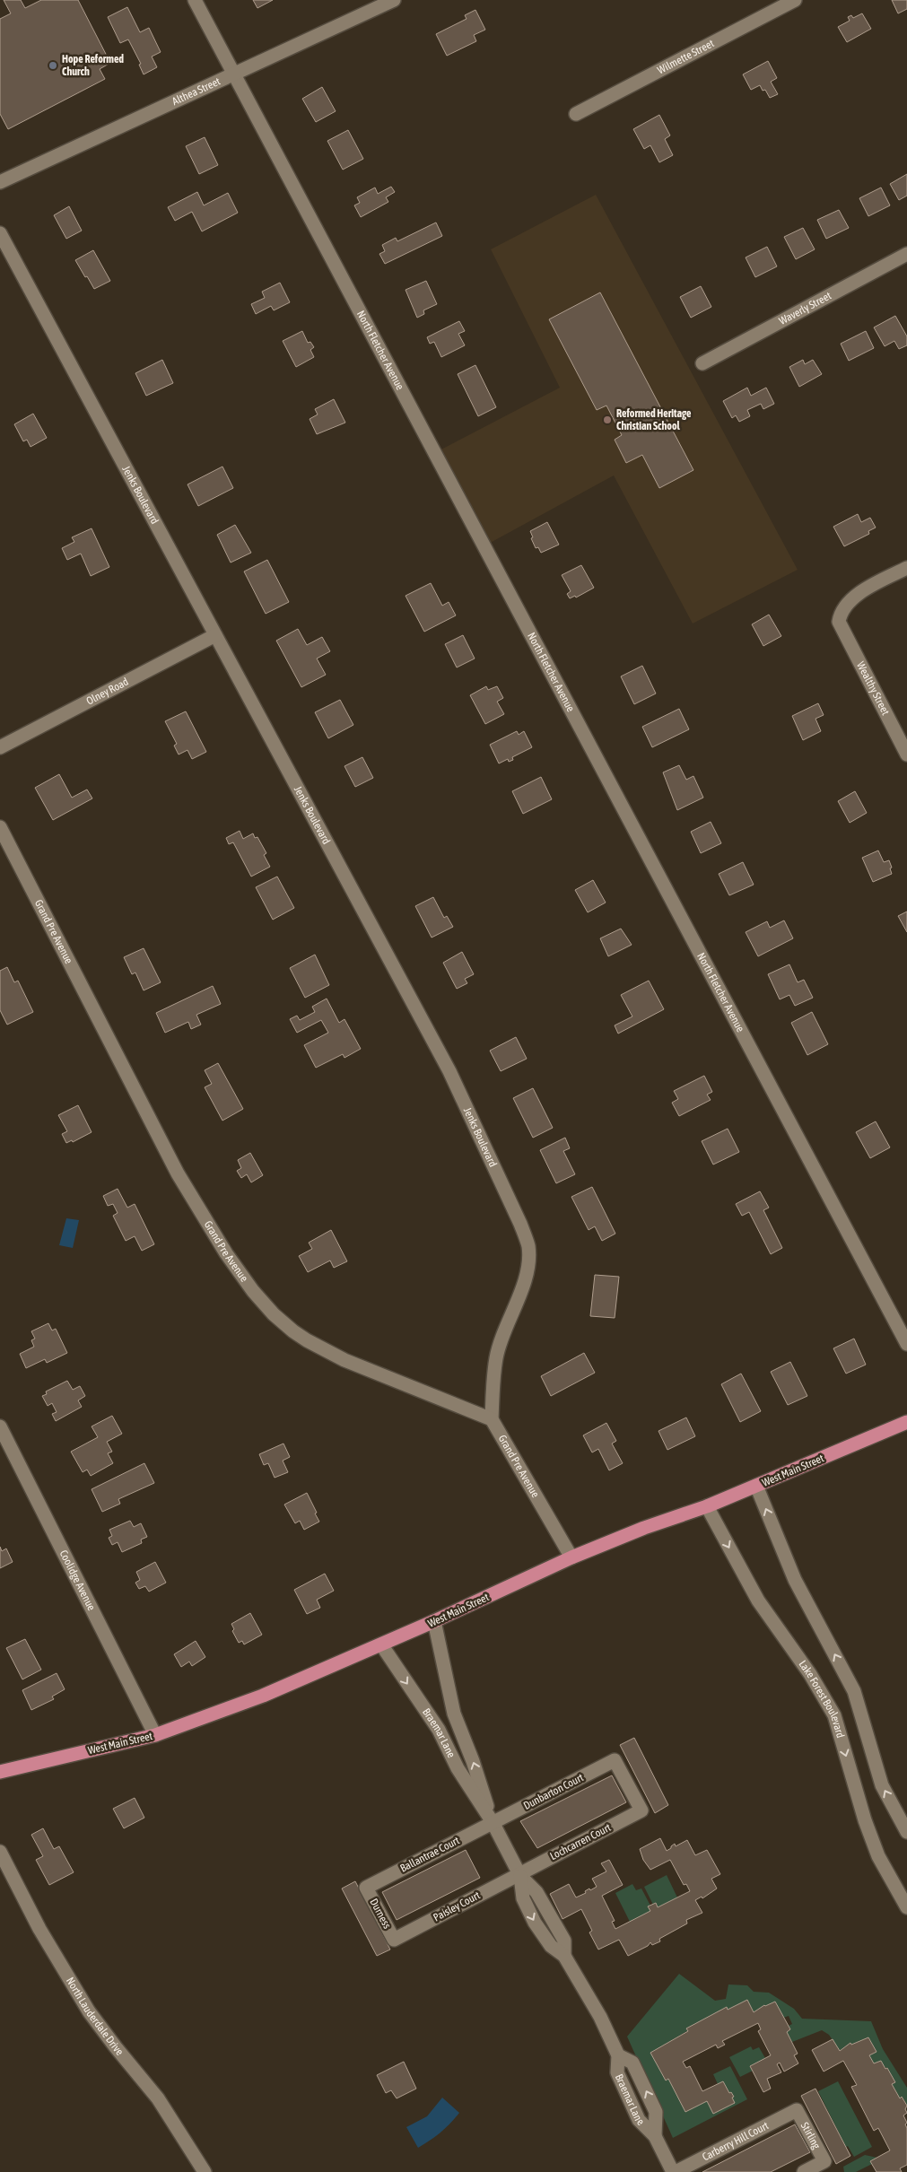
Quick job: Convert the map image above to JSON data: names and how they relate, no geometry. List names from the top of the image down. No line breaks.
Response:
{"streets":{"main road":["West Main Street"],"street":["Wilmette Street","Althea Street","Waverly Street","North Fletcher Avenue","Jenks Boulevard","Wealthy Street","Olney Road","Grand Pre Avenue","Coolidge Avenue","Lake Forest Boulevard","Braemar Lane","Dunbarton Court","Lochcarren Court","Ballantrae Court","Paisley Court","Durness","North Lauderdale Drive","Stirling","Carberry Hill Court"]},"crossings":[["Althea Street","North Fletcher Avenue"],["Jenks Boulevard","Olney Road"],["Jenks Boulevard","Grand Pre Avenue"],["Grand Pre Avenue","West Main Street"],["West Main Street","Coolidge Avenue"],["West Main Street","Lake Forest Boulevard"],["West Main Street","Braemar Lane"],["Braemar Lane","Dunbarton Court"],["Braemar Lane","Lochcarren Court"],["Braemar Lane","Ballantrae Court"],["Braemar Lane","Paisley Court"],["Braemar Lane","Carberry Hill Court"],["Dunbarton Court","Lochcarren Court"],["Dunbarton Court","Ballantrae Court"],["Lochcarren Court","Paisley Court"],["Ballantrae Court","Durness"],["Paisley Court","Durness"],["Stirling","Carberry Hill Court"]],"places":["Hope Reformed Church","Reformed Heritage Christian School"]}
